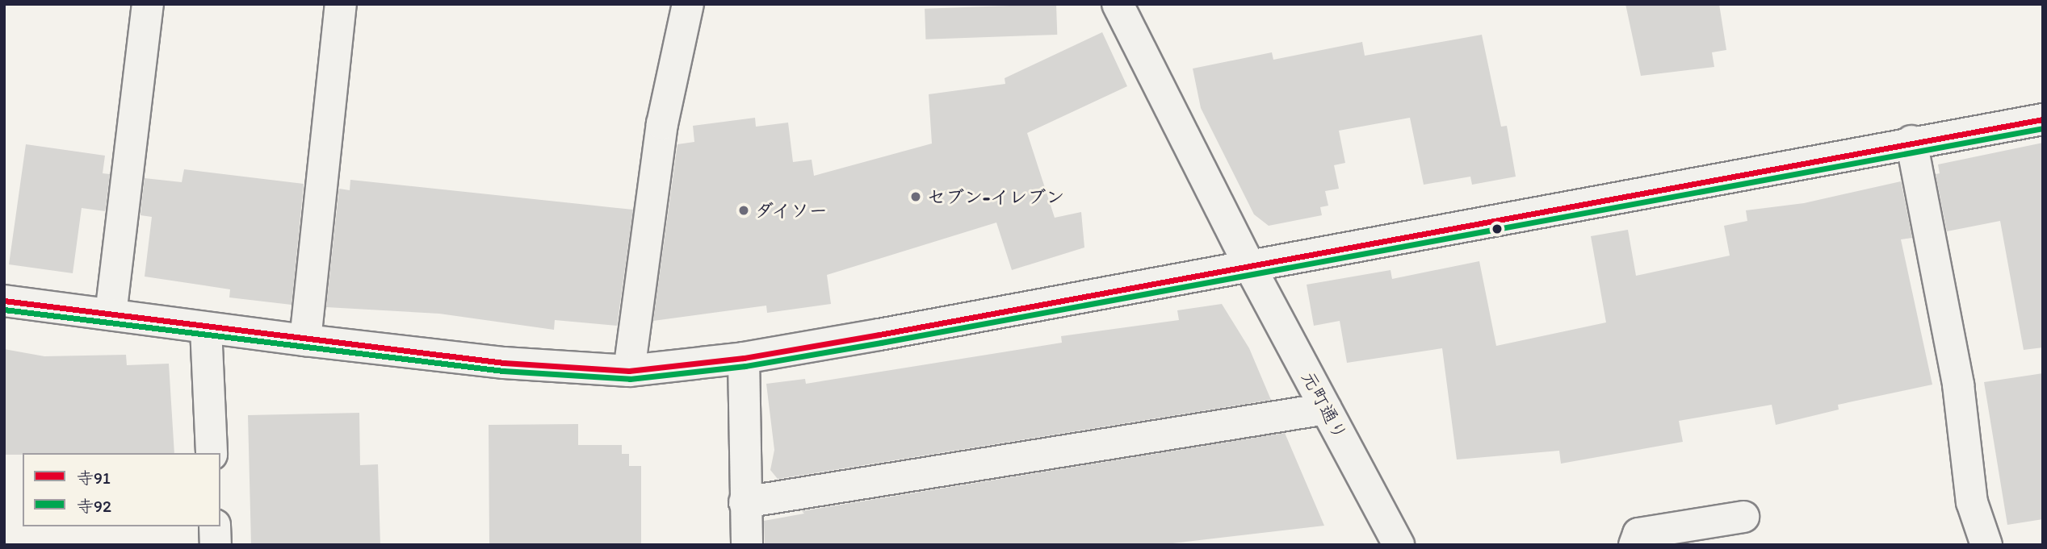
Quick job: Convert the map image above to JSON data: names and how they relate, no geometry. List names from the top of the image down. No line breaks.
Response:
{"streets":{"main road":["元町通り"]},"places":["セブン-イレブン","ダイソー"],"lines":["transit line 寺91","transit line 寺92"],"legend":["寺91","寺92"]}
